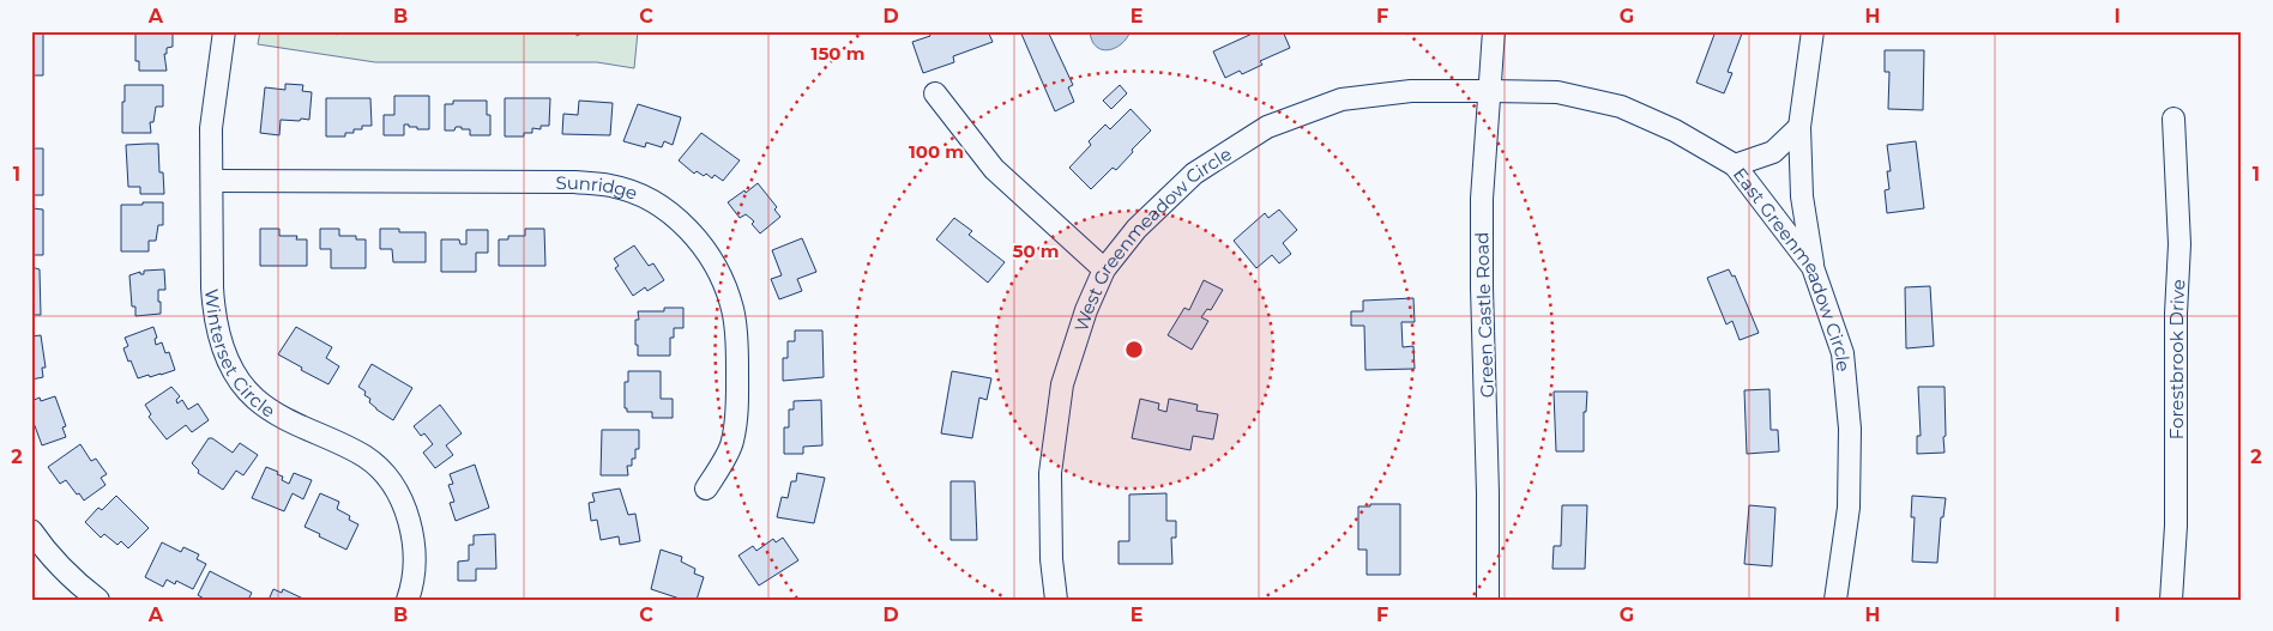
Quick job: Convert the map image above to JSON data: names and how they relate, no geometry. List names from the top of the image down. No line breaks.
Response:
{"streets":{"street":["Sunridge","West Greenmeadow Circle","East Greenmeadow Circle","Green Castle Road","Winterset Circle","Forestbrook Drive"]},"crossings":[["Sunridge","Winterset Circle"],["West Greenmeadow Circle","East Greenmeadow Circle"],["West Greenmeadow Circle","Green Castle Road"],["East Greenmeadow Circle","Green Castle Road"]],"grid":{"columns":["A","B","C","D","E","F","G","H","I"],"rows":["1","2"]},"rings":["150 m","100 m","50 m"]}
